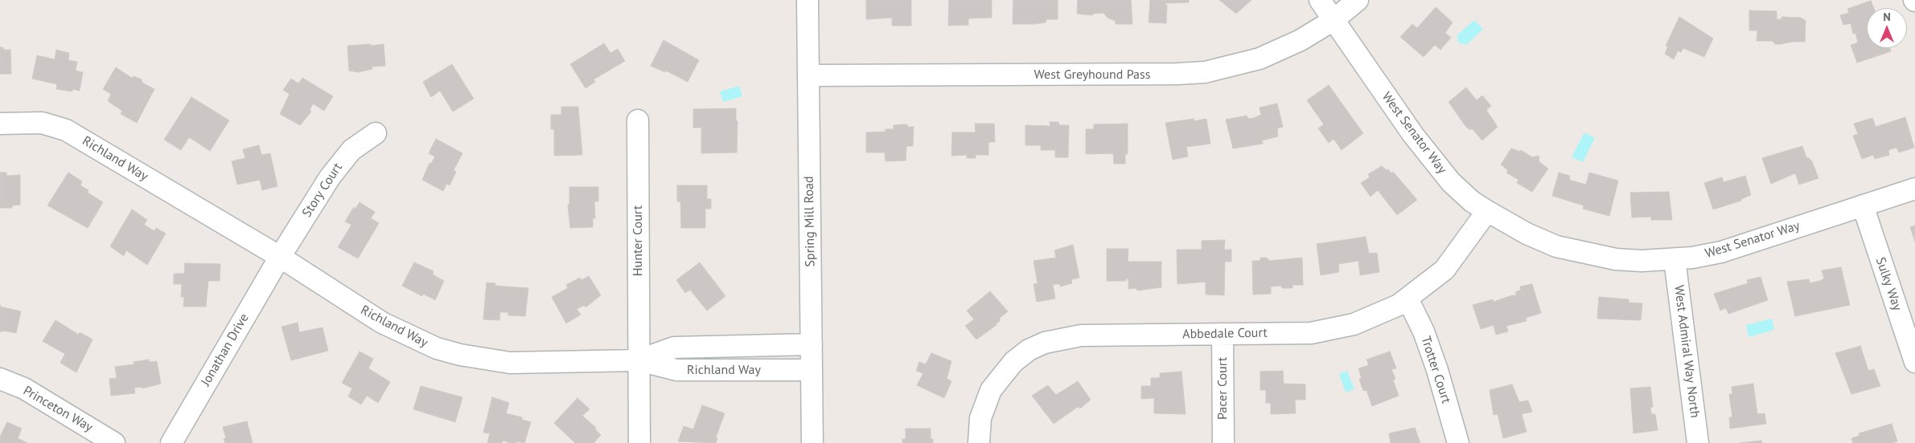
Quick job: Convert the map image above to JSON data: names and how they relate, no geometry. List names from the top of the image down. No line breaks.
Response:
{"streets":{"street":["West Greyhound Pass","West Senator Way","Richland Way","Story Court","Spring Mill Road","Hunter Court","Sulky Way","Abbedale Court","Jonathan Drive","West Admiral Way North","Trotter Court","Pacer Court","Princeton Way"]},"crossings":[["West Greyhound Pass","West Senator Way"],["West Greyhound Pass","Spring Mill Road"],["West Senator Way","Sulky Way"],["West Senator Way","Abbedale Court"],["West Senator Way","West Admiral Way North"],["Richland Way","Story Court"],["Richland Way","Spring Mill Road"],["Richland Way","Hunter Court"],["Richland Way","Jonathan Drive"],["Story Court","Jonathan Drive"],["Abbedale Court","Trotter Court"],["Abbedale Court","Pacer Court"]],"north":"top"}
